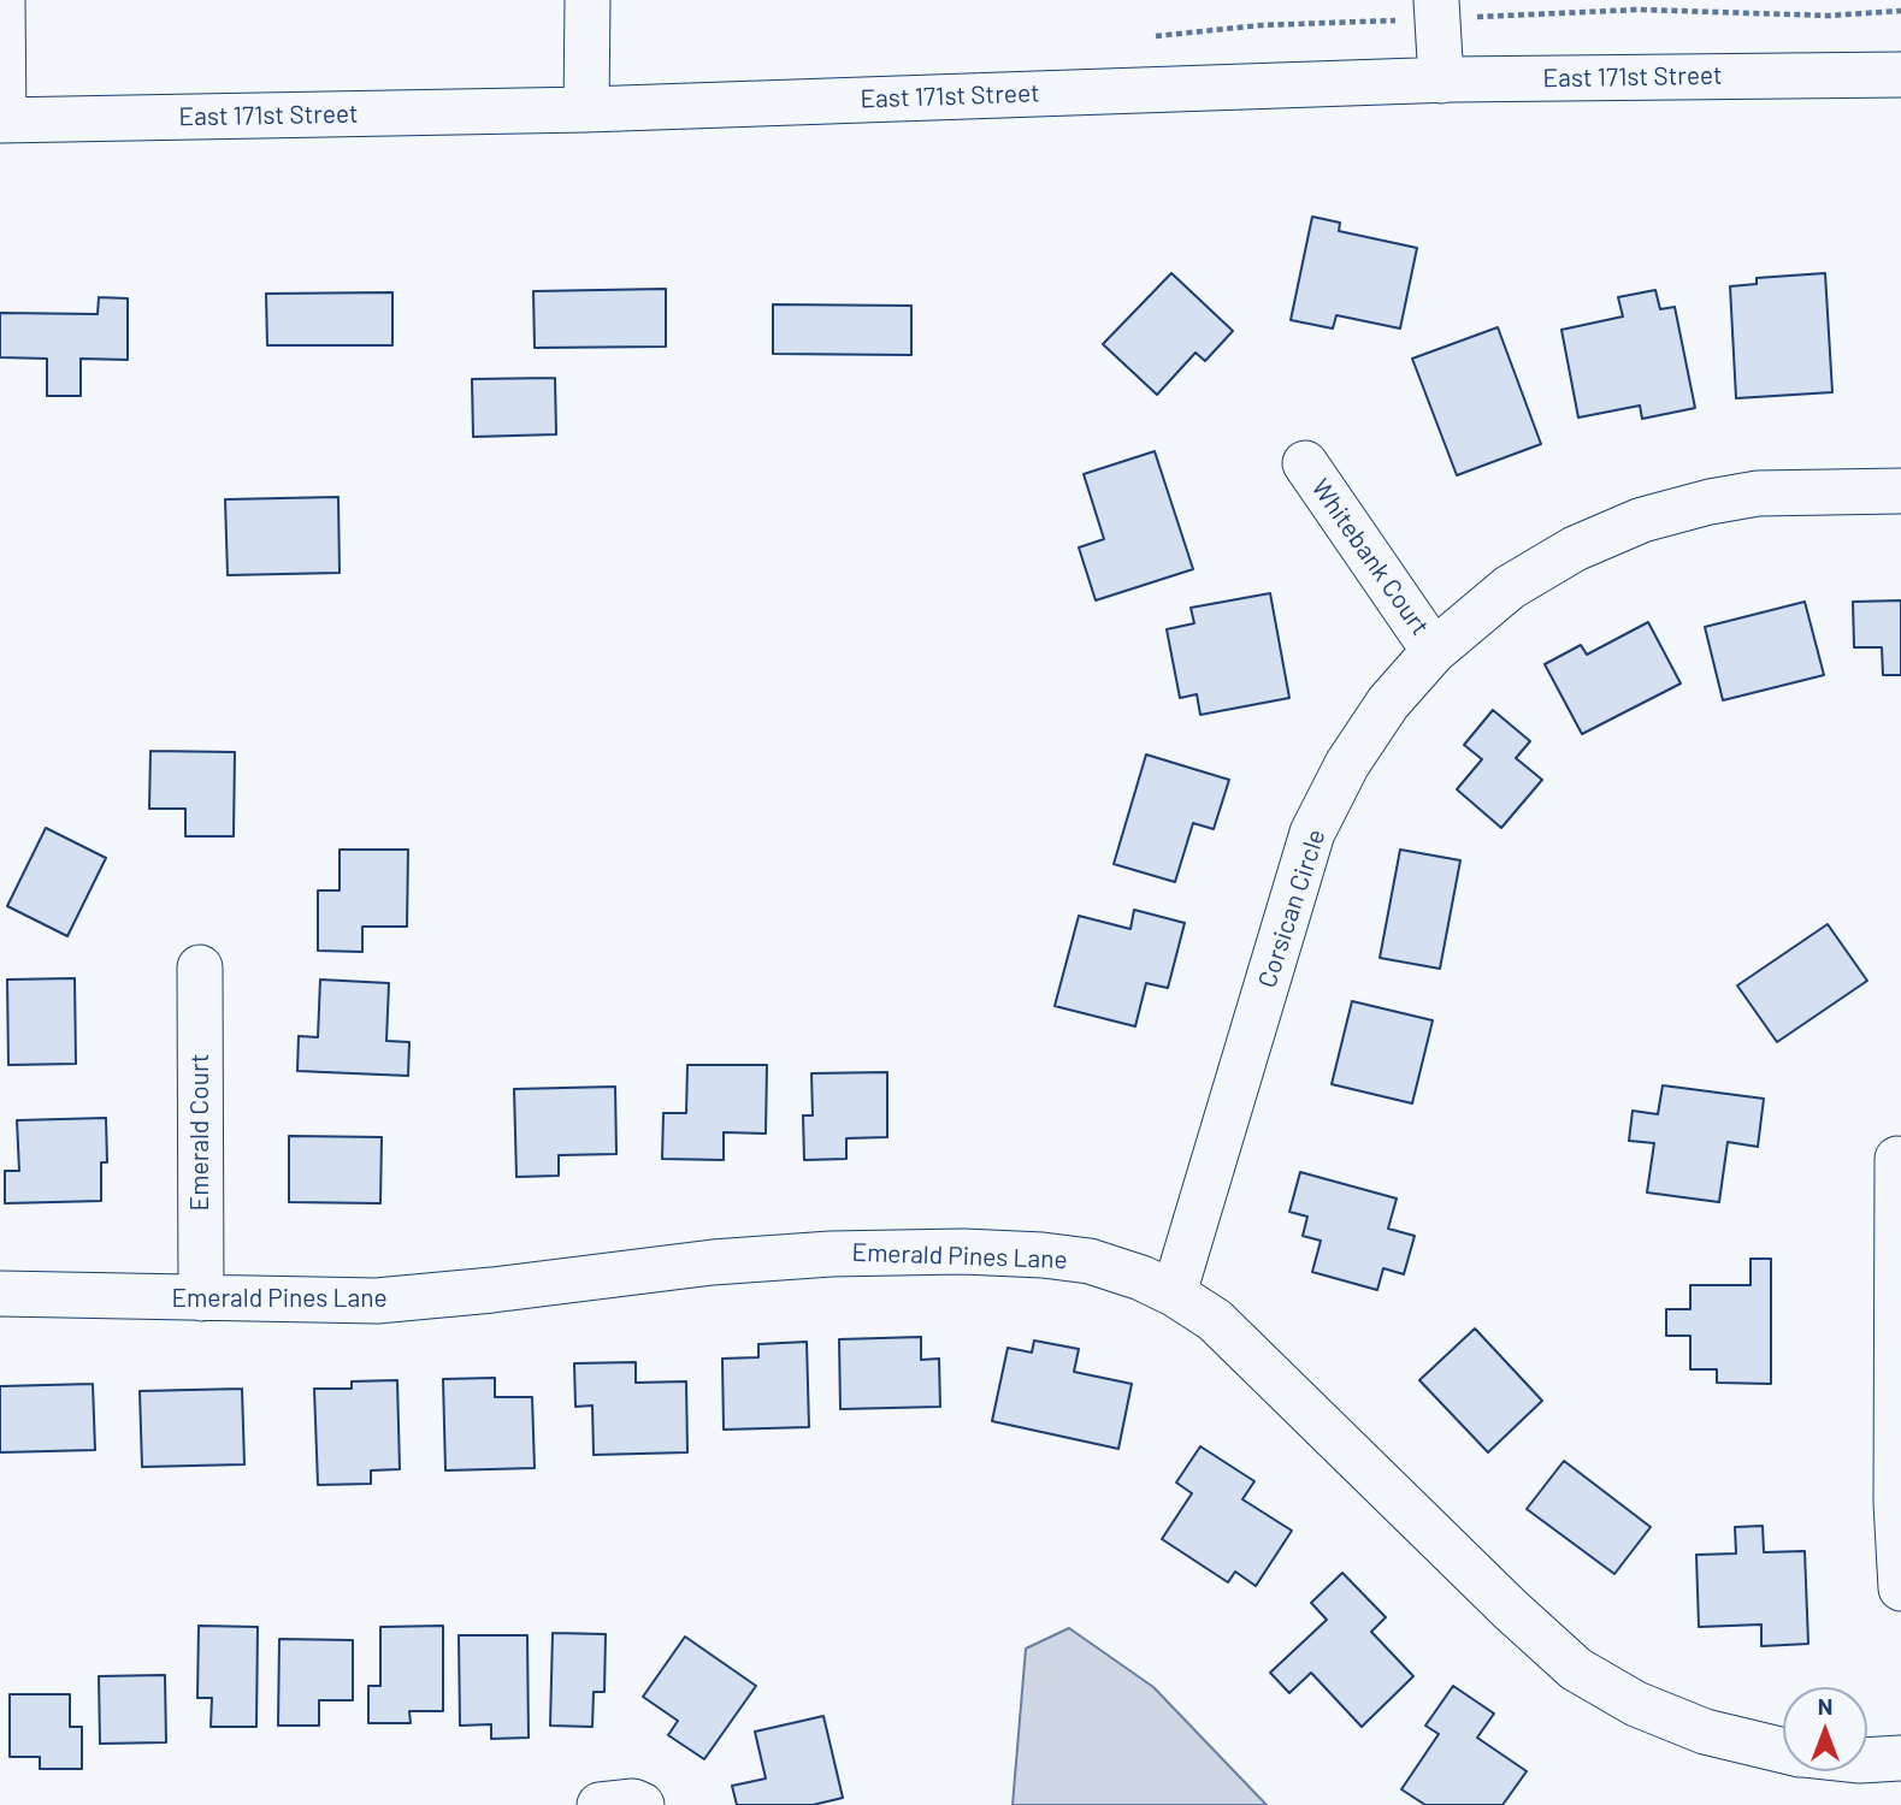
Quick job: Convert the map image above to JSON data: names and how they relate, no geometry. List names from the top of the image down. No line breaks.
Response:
{"streets":{"street":["East 171st Street","Whitebank Court","Corsican Circle","Emerald Court","Emerald Pines Lane"]},"crossings":[["Whitebank Court","Corsican Circle"],["Corsican Circle","Emerald Pines Lane"],["Emerald Court","Emerald Pines Lane"]],"north":"top"}
